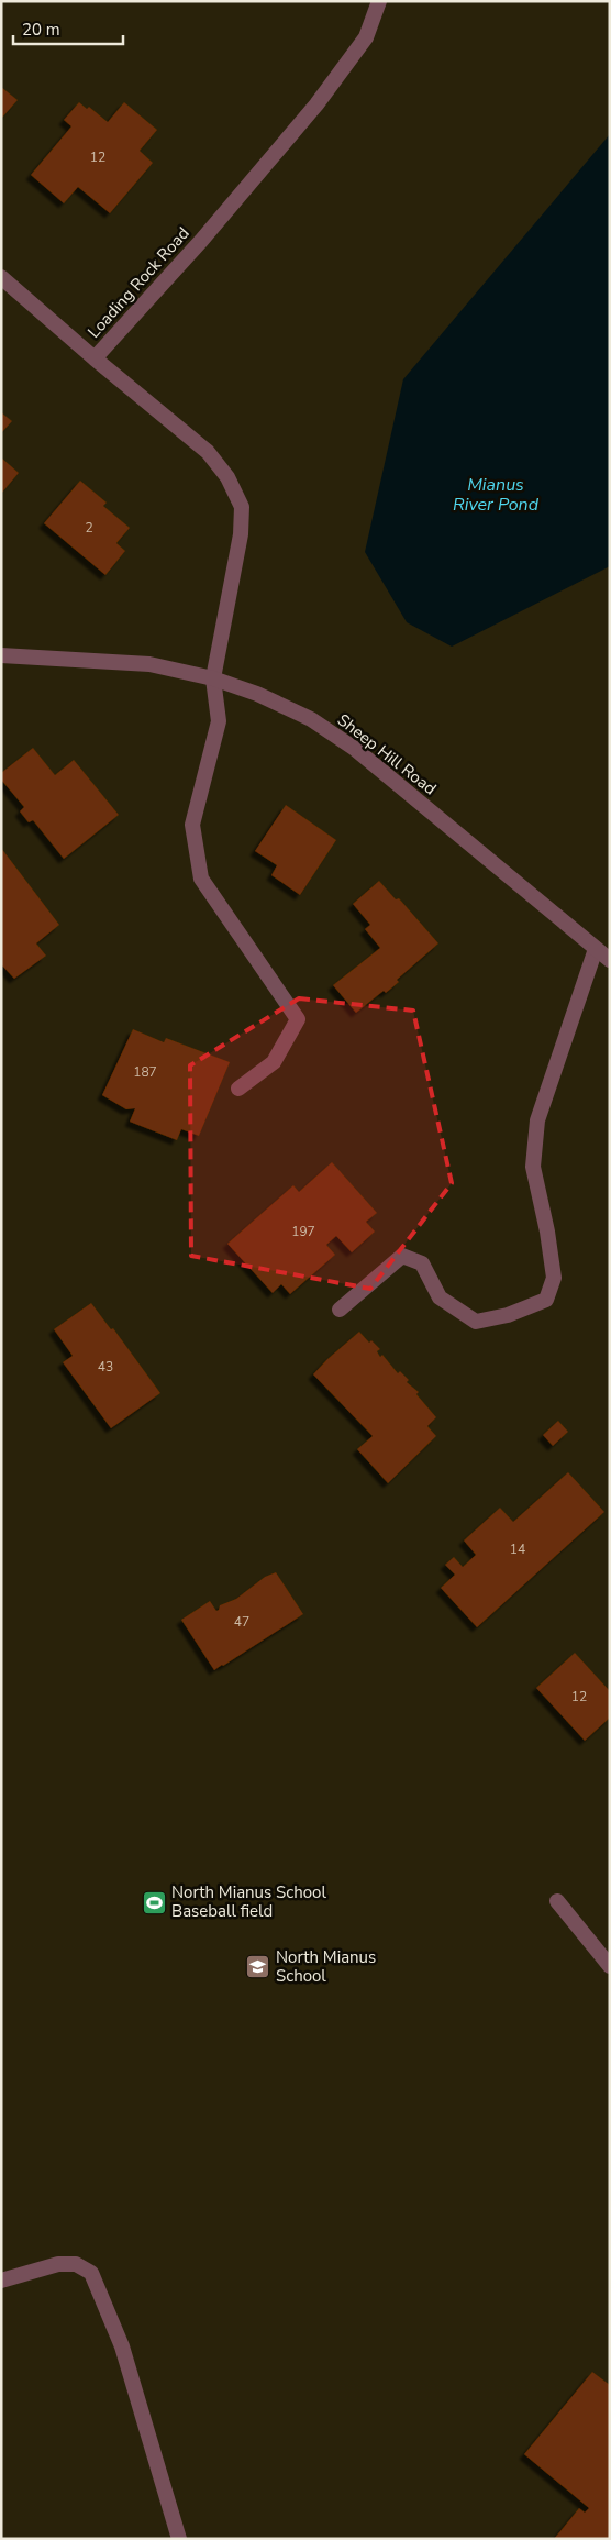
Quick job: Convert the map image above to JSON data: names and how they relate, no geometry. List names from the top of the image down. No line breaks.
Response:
{"streets":{"street":["Loading Rock Road","Sheep Hill Road"]},"crossings":[["Loading Rock Road","Sheep Hill Road"]],"water":["Mianus River Pond"],"places":{"sports":["North Mianus School Baseball field"],"school or university":["North Mianus School"]},"house_numbers":["12","2","187","197","43","14","47","12"],"scale_bar":"20 m"}
